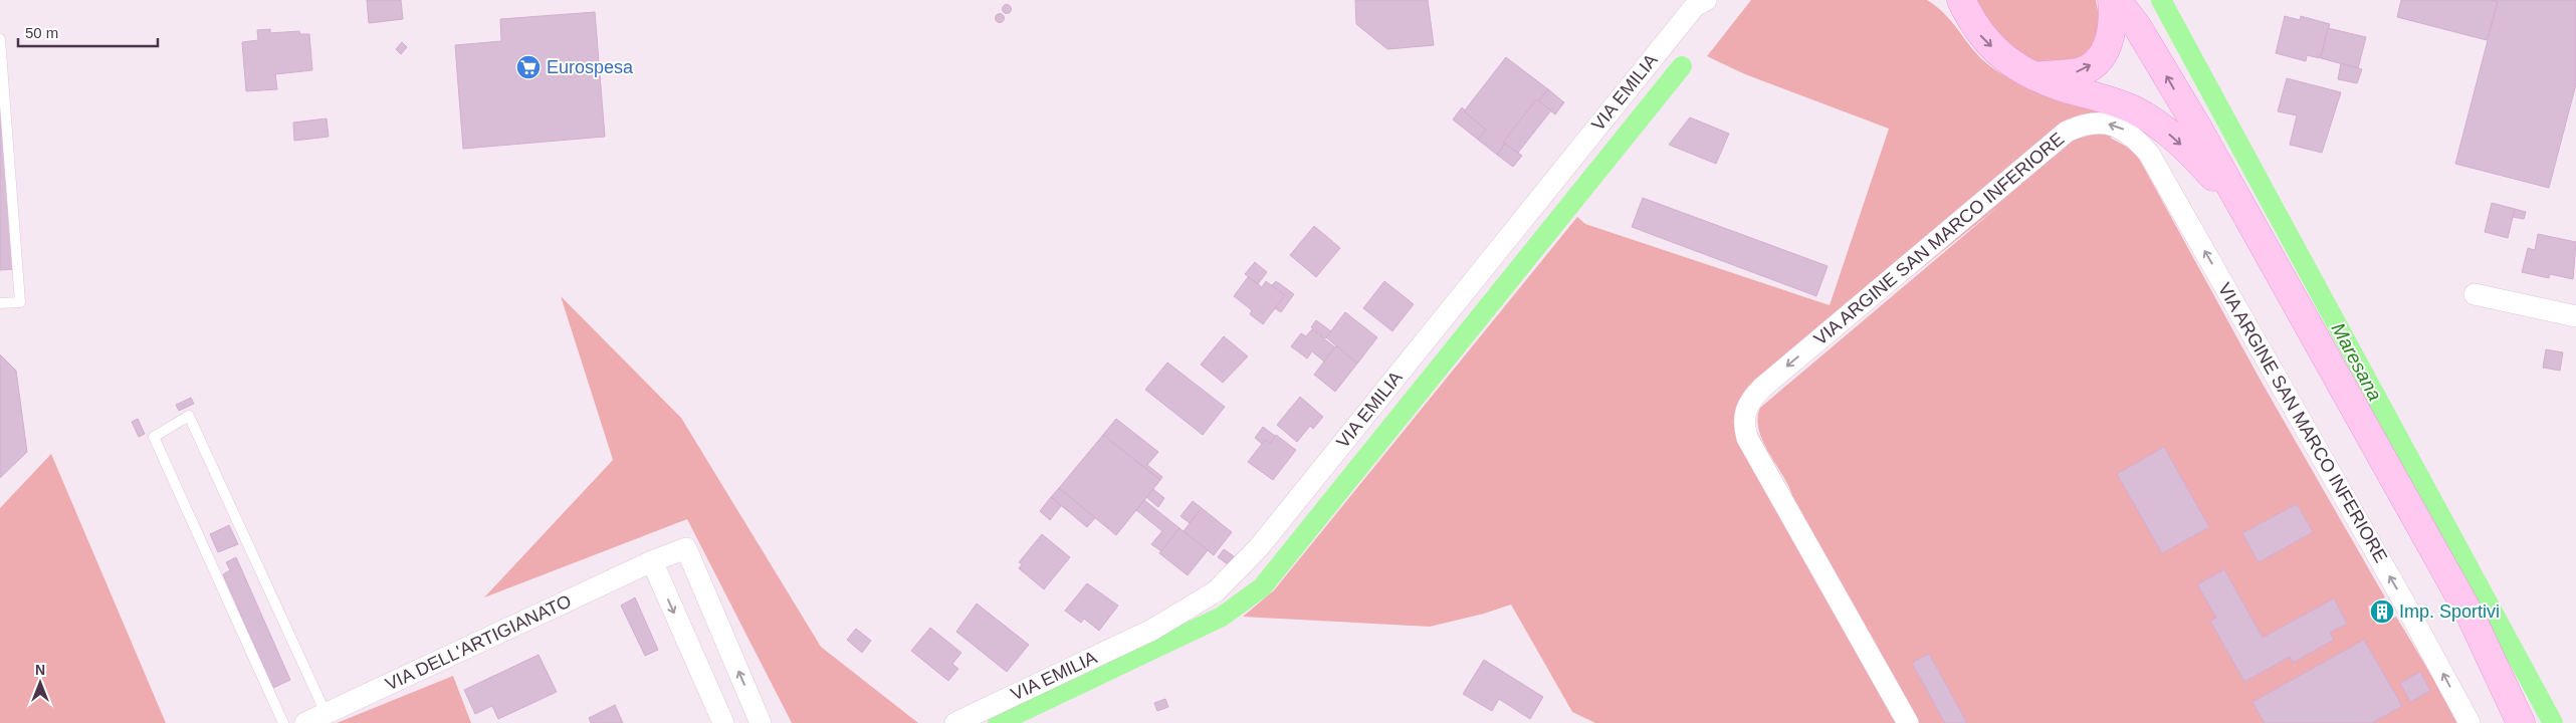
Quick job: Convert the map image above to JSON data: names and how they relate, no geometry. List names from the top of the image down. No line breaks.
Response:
{"streets":{"street":["VIA EMILIA","VIA ARGINE SAN MARCO INFERIORE","VIA DELL'ARTIGIANATO"]},"water":["Maresana"],"places":{"supermarket":["Eurospesa"],"building":["Imp. Sportivi"]},"scale_bar":"50 m","north":"top"}
